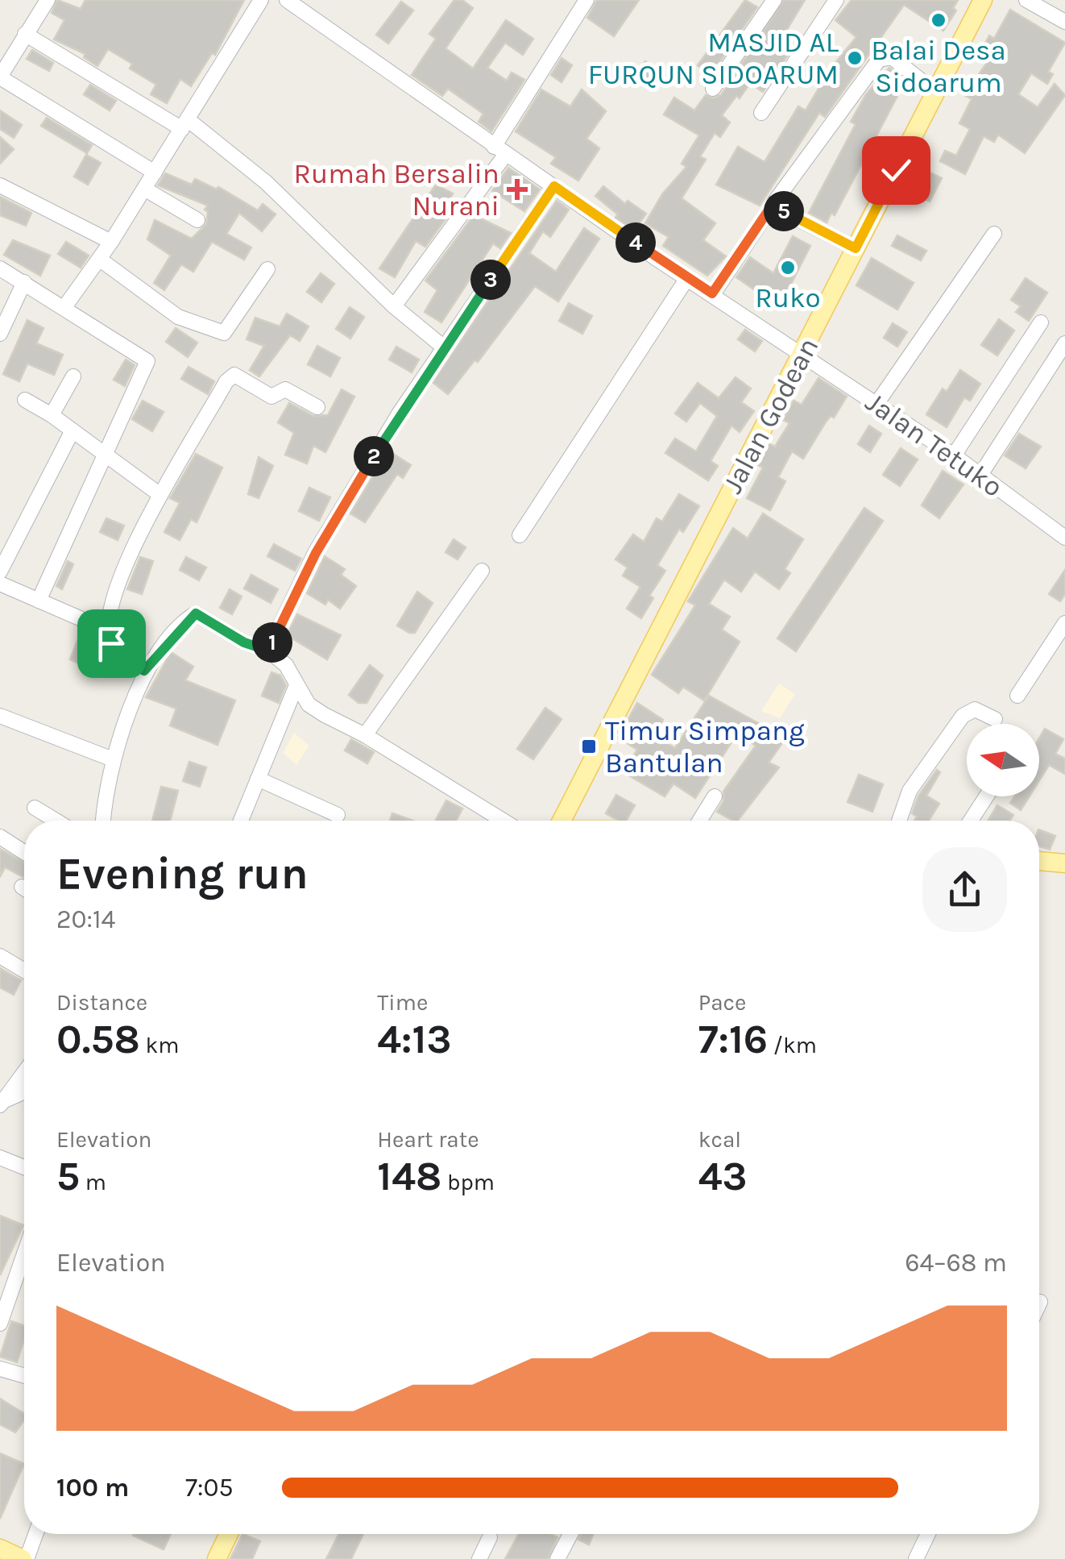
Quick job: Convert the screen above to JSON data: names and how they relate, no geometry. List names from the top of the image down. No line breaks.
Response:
{"streets":{"main road":["Jalan Godean"],"street":["Jalan Tetuko"]},"crossings":[["Jalan Godean","Jalan Tetuko"]],"places":{"other":["Balai Desa Sidoarum","MASJID AL FURQUN SIDOARUM","Ruko"],"health":["Rumah Bersalin Nurani"],"transit":["Timur Simpang Bantulan"]},"north":"left","page":{"pins":["5","4","3","2","1"],"heading":["Evening run","20:14"],"stats":[["Distance","0.58 km"],["Time","4:13"],["Pace","7:16 /km"],["Elevation","5 m"],["Heart rate","148 bpm"],["kcal","43"]],"chart":["Elevation","64–68 m"],"list":[{"name":"100 m","note":"7:05"}]}}
